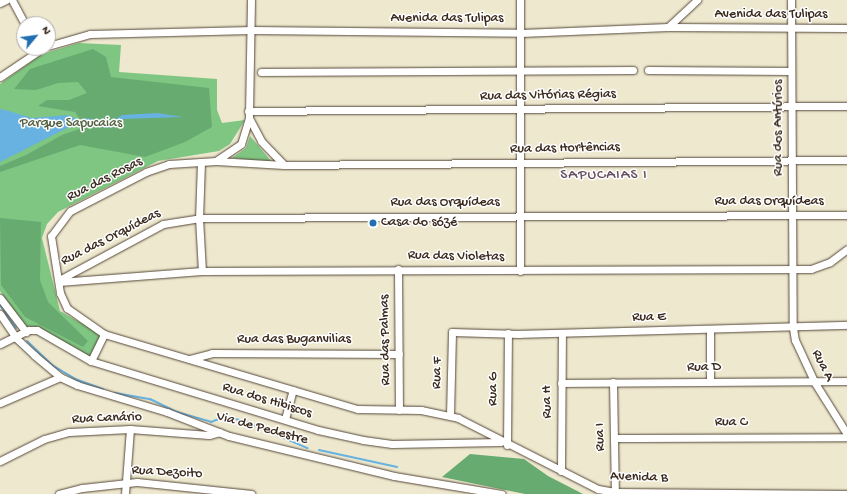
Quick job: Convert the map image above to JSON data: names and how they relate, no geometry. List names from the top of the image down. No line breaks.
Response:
{"streets":{"street":["Avenida das Tulipas","Rua das Vitórias Régias","Rua dos Antúrios","Rua das Hortências","Rua das Rosas","Rua das Orquídeas","Rua das Violetas","Rua E","Rua das Buganvilias","Rua das Palmas","Rua A","Rua D","Rua F","Rua G","Rua dos Hibiscos","Rua H","Rua Canário","Rua C","Via de Pedestre","Rua I","Rua Dezoito","Avenida B"]},"crossings":[["Avenida das Tulipas","Rua dos Antúrios"],["Rua das Vitórias Régias","Rua dos Antúrios"],["Rua dos Antúrios","Rua das Hortências"],["Rua dos Antúrios","Rua das Orquídeas"],["Rua dos Antúrios","Rua das Violetas"],["Rua dos Antúrios","Rua E"],["Rua dos Antúrios","Rua A"],["Rua das Hortências","Rua das Rosas"],["Rua das Rosas","Rua das Orquídeas"],["Rua das Rosas","Rua das Violetas"],["Rua das Rosas","Rua das Buganvilias"],["Rua das Rosas","Rua das Palmas"],["Rua das Rosas","Avenida B"],["Rua das Orquídeas","Rua das Violetas"],["Rua das Violetas","Rua das Palmas"],["Rua E","Rua A"],["Rua E","Rua F"],["Rua E","Rua G"],["Rua E","Rua H"],["Rua das Buganvilias","Rua das Palmas"],["Rua das Palmas","Avenida B"],["Rua A","Rua D"],["Rua A","Rua C"],["Rua D","Rua H"],["Rua D","Rua I"],["Rua F","Avenida B"],["Rua G","Rua dos Hibiscos"],["Rua G","Avenida B"],["Rua dos Hibiscos","Avenida B"],["Rua H","Avenida B"],["Rua Canário","Via de Pedestre"],["Rua C","Rua I"],["Rua I","Avenida B"]],"districts":["SAPUCAIAS I"],"parks":["Parque Sapucaias"],"places":["Casa do sózé"],"north":"top right"}
